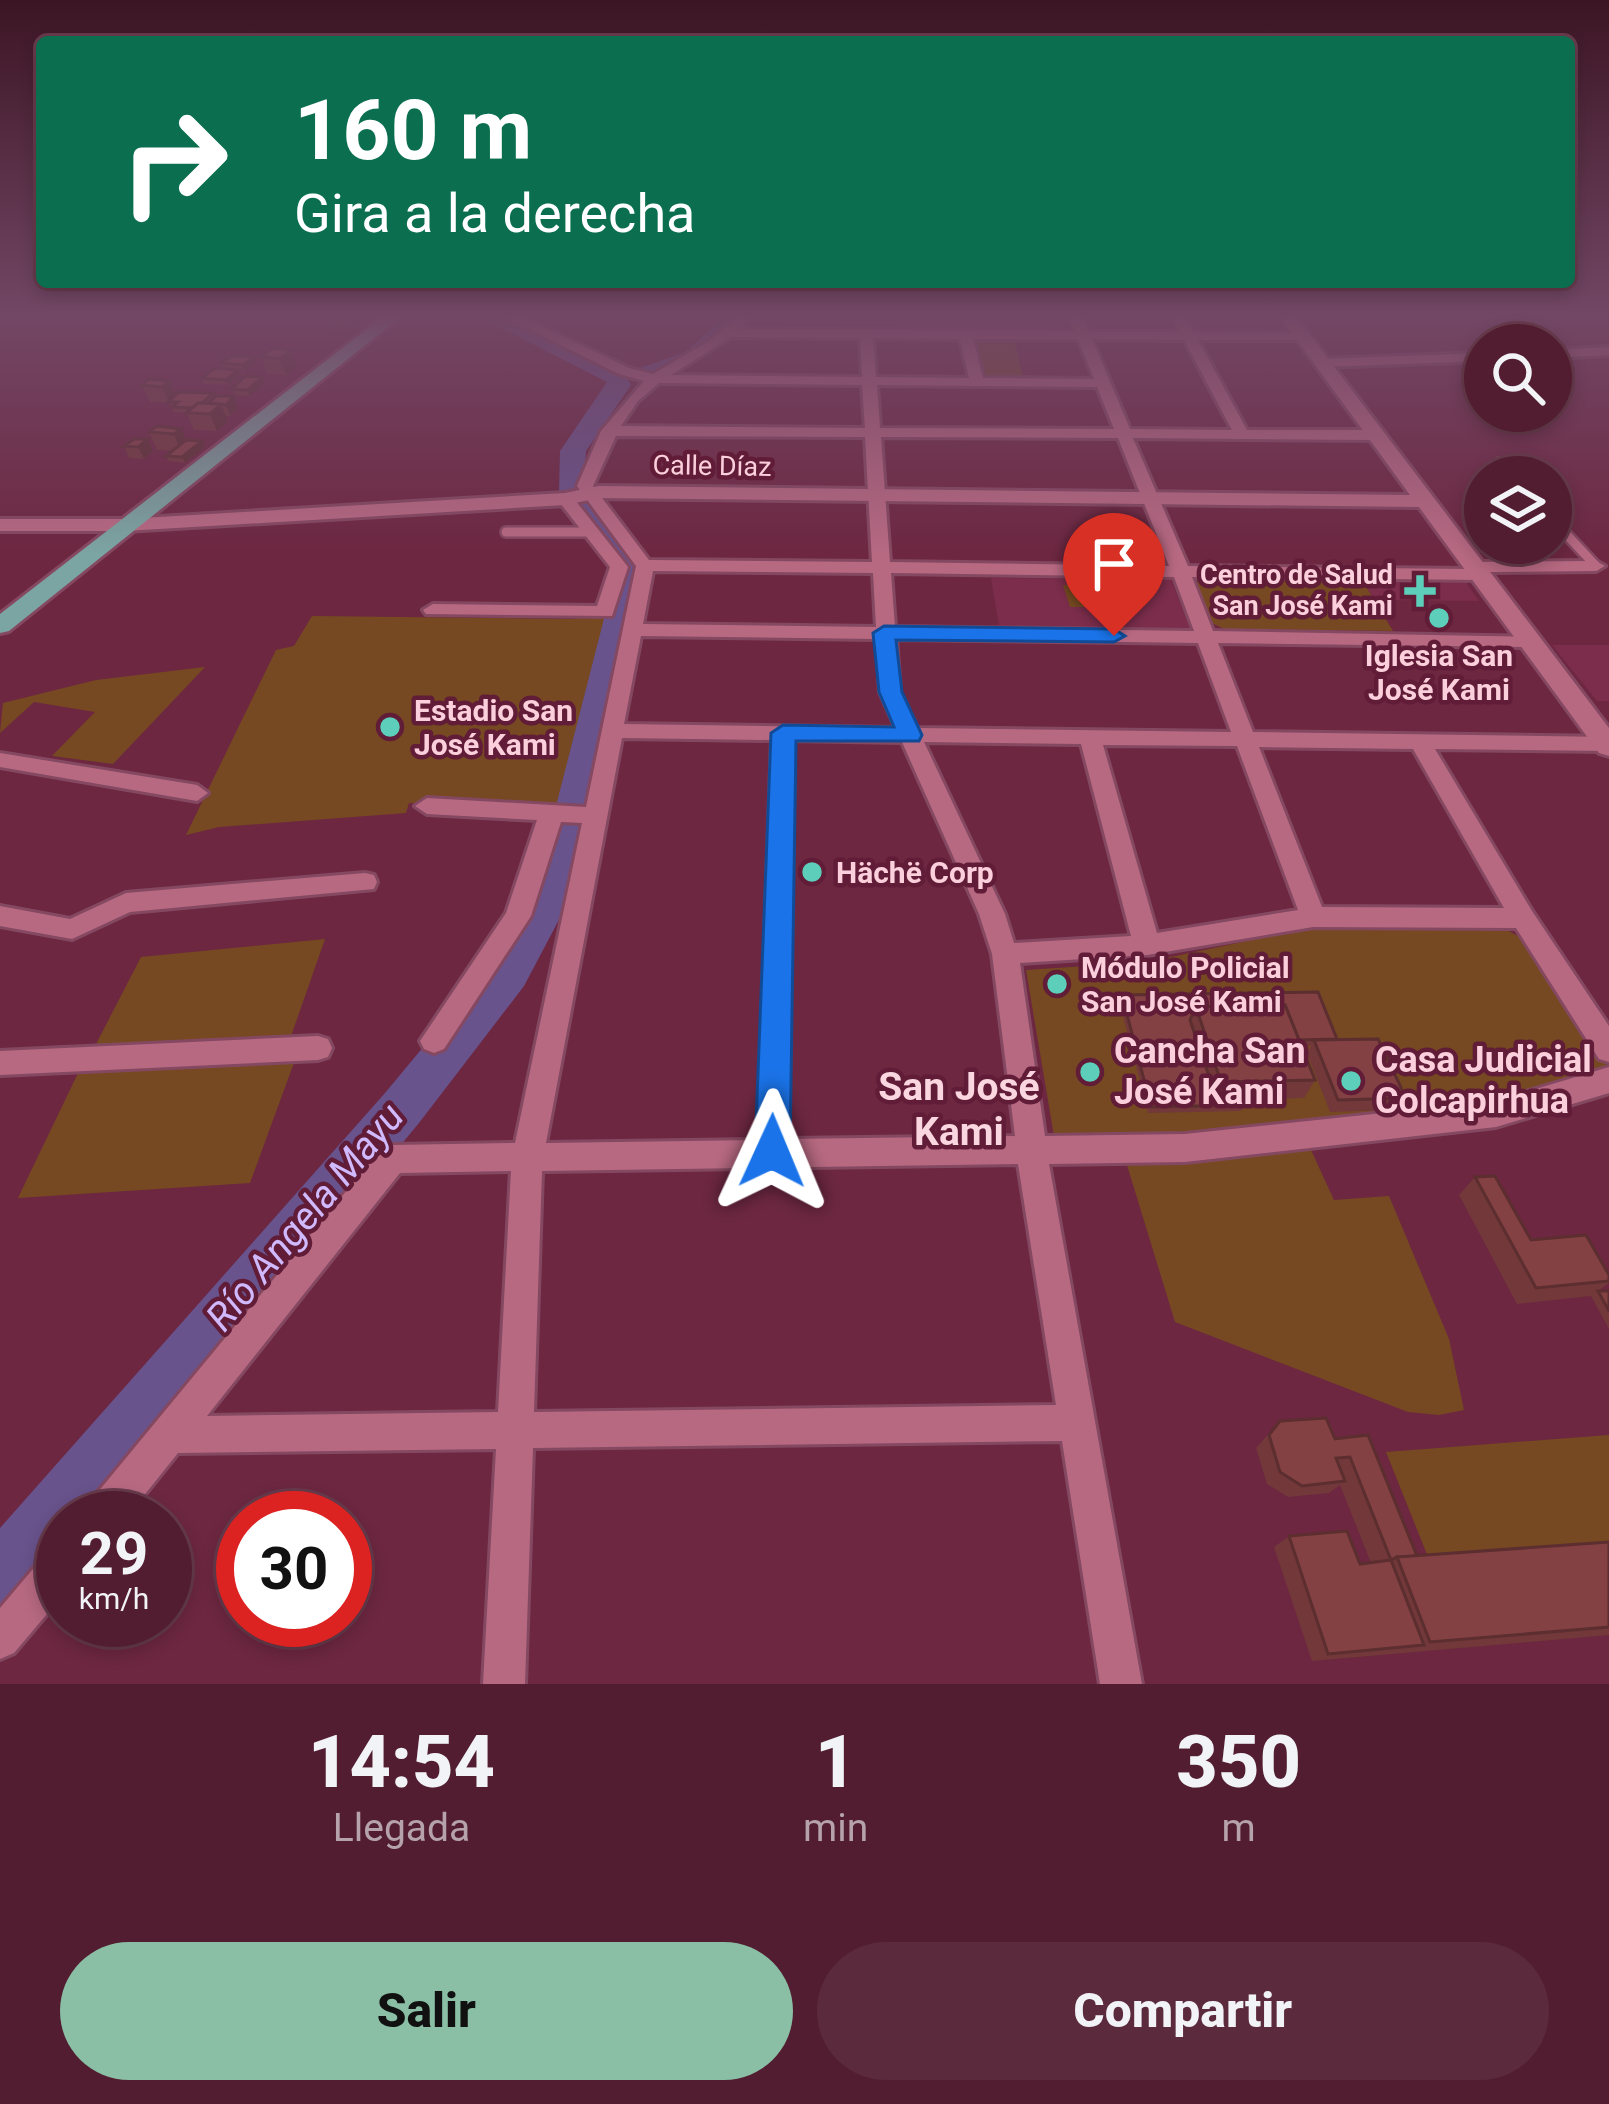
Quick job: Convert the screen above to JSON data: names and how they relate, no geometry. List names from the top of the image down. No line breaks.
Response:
{"streets":{"street":["Calle Díaz"]},"districts":["San José Kami"],"water":["Río Angela Mayu"],"places":{"health":["Centro de Salud San José Kami"],"other":["Iglesia San José Kami","Estadio San José Kami","Hächë Corp","Módulo Policial San José Kami","Cancha San José Kami","Casa Judicial Colcapirhua"]},"page":{"turn":["160 m","Gira a la derecha"],"speed":"29 km/h","limit":"30","eta":["14:54","Llegada","1","min","350","m"],"buttons":["Salir","Compartir"]}}
